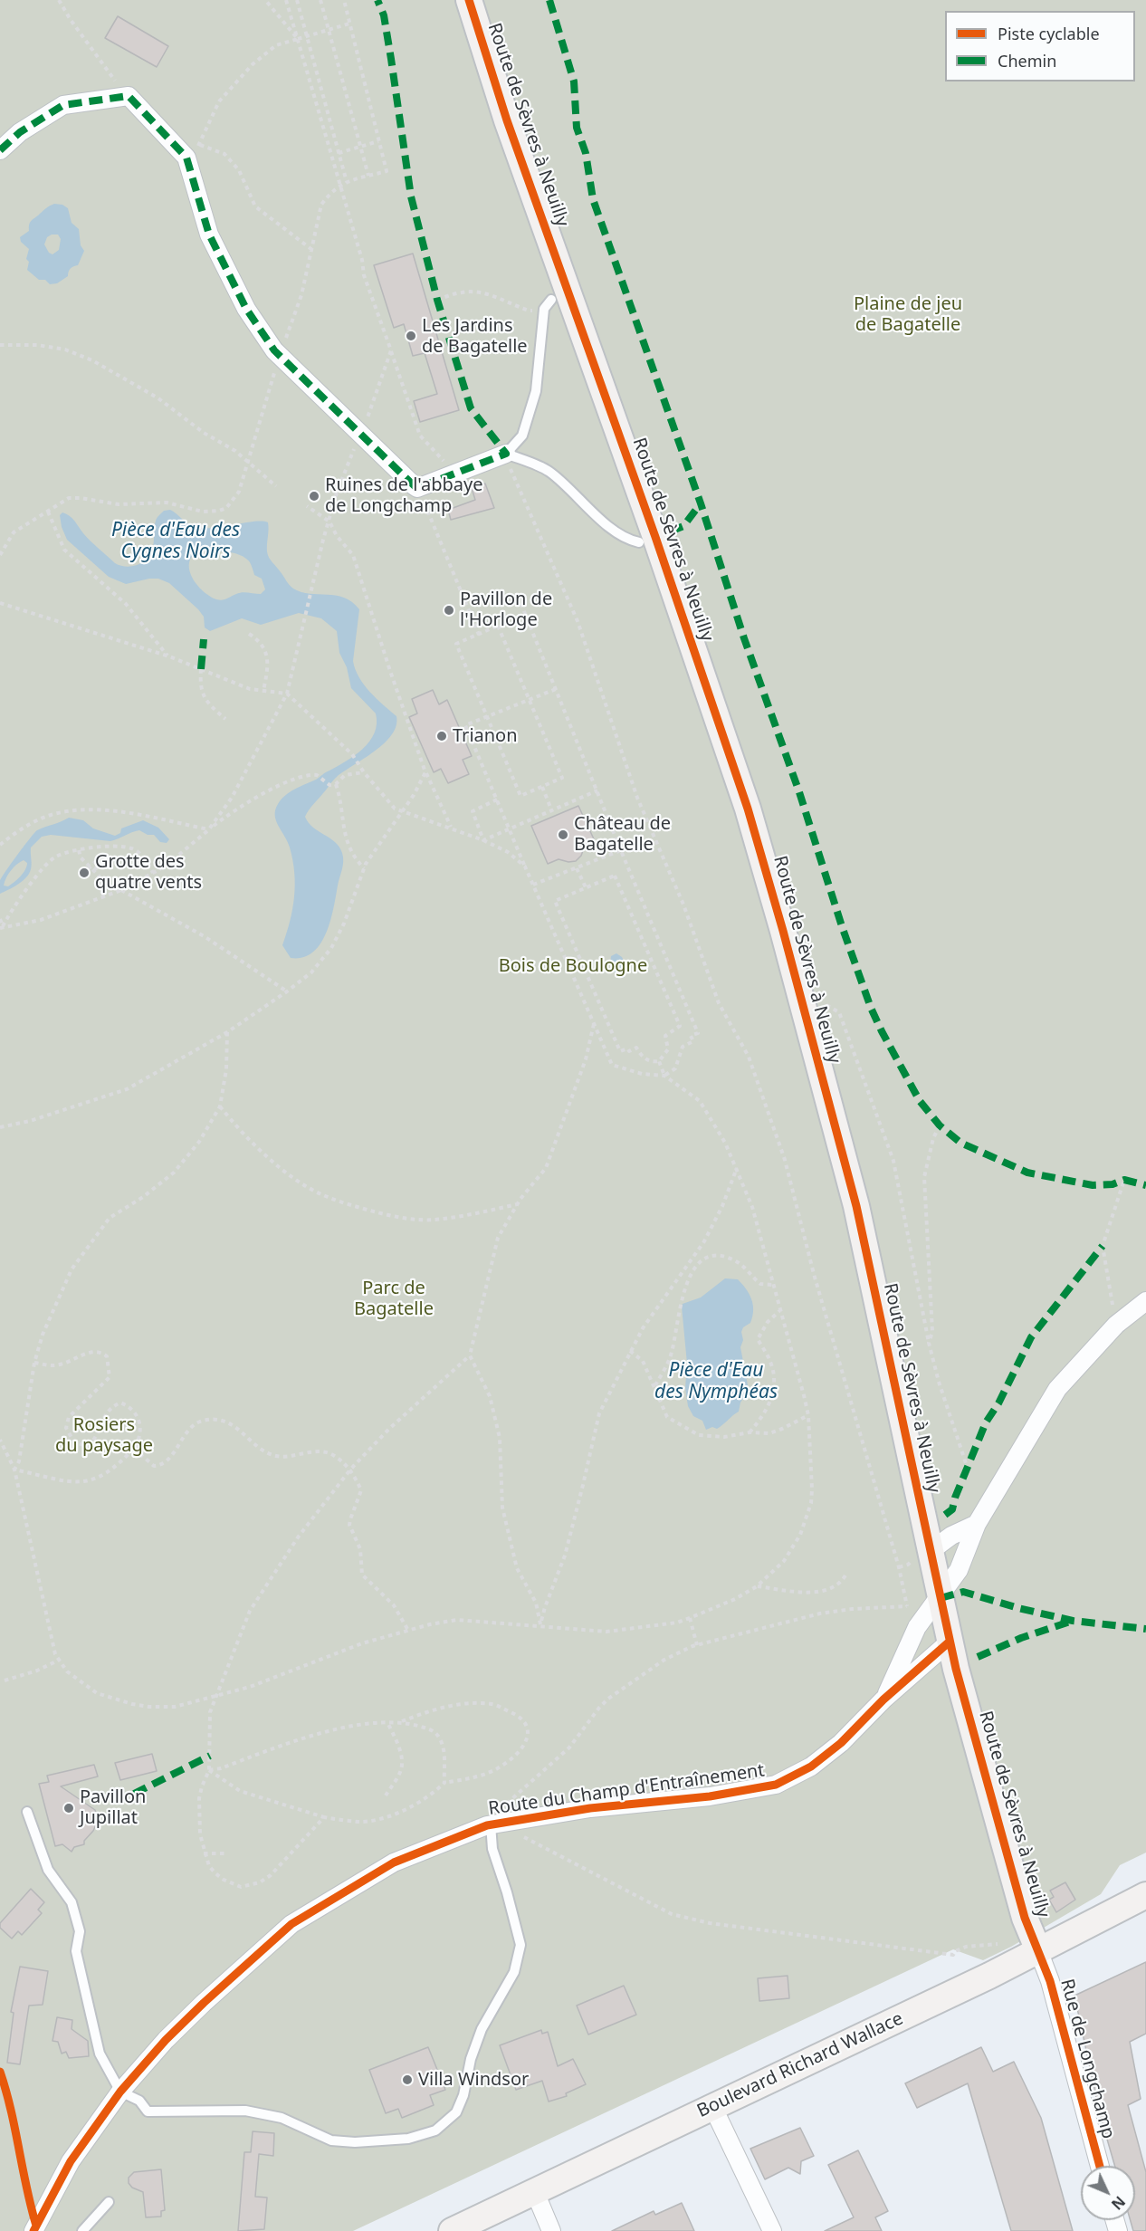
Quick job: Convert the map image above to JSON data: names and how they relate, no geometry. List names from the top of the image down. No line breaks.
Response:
{"streets":{"street":["Route de Sèvres à Neuilly","Route du Champ d'Entraînement","Rue de Longchamp","Boulevard Richard Wallace"]},"crossings":[["Route de Sèvres à Neuilly","Route du Champ d'Entraînement"],["Route de Sèvres à Neuilly","Rue de Longchamp"],["Route de Sèvres à Neuilly","Boulevard Richard Wallace"],["Rue de Longchamp","Boulevard Richard Wallace"]],"water":["Pièce d'Eau des Cygnes Noirs","Pièce d'Eau des Nymphéas"],"parks":["Plaine de jeu de Bagatelle","Bois de Boulogne","Parc de Bagatelle","Rosiers du paysage"],"places":["Les Jardins de Bagatelle","Ruines de l'abbaye de Longchamp","Pavillon de l'Horloge","Trianon","Château de Bagatelle","Grotte des quatre vents","Pavillon Jupillat","Villa Windsor"],"legend":["Piste cyclable","Chemin"],"north":"bottom right"}
